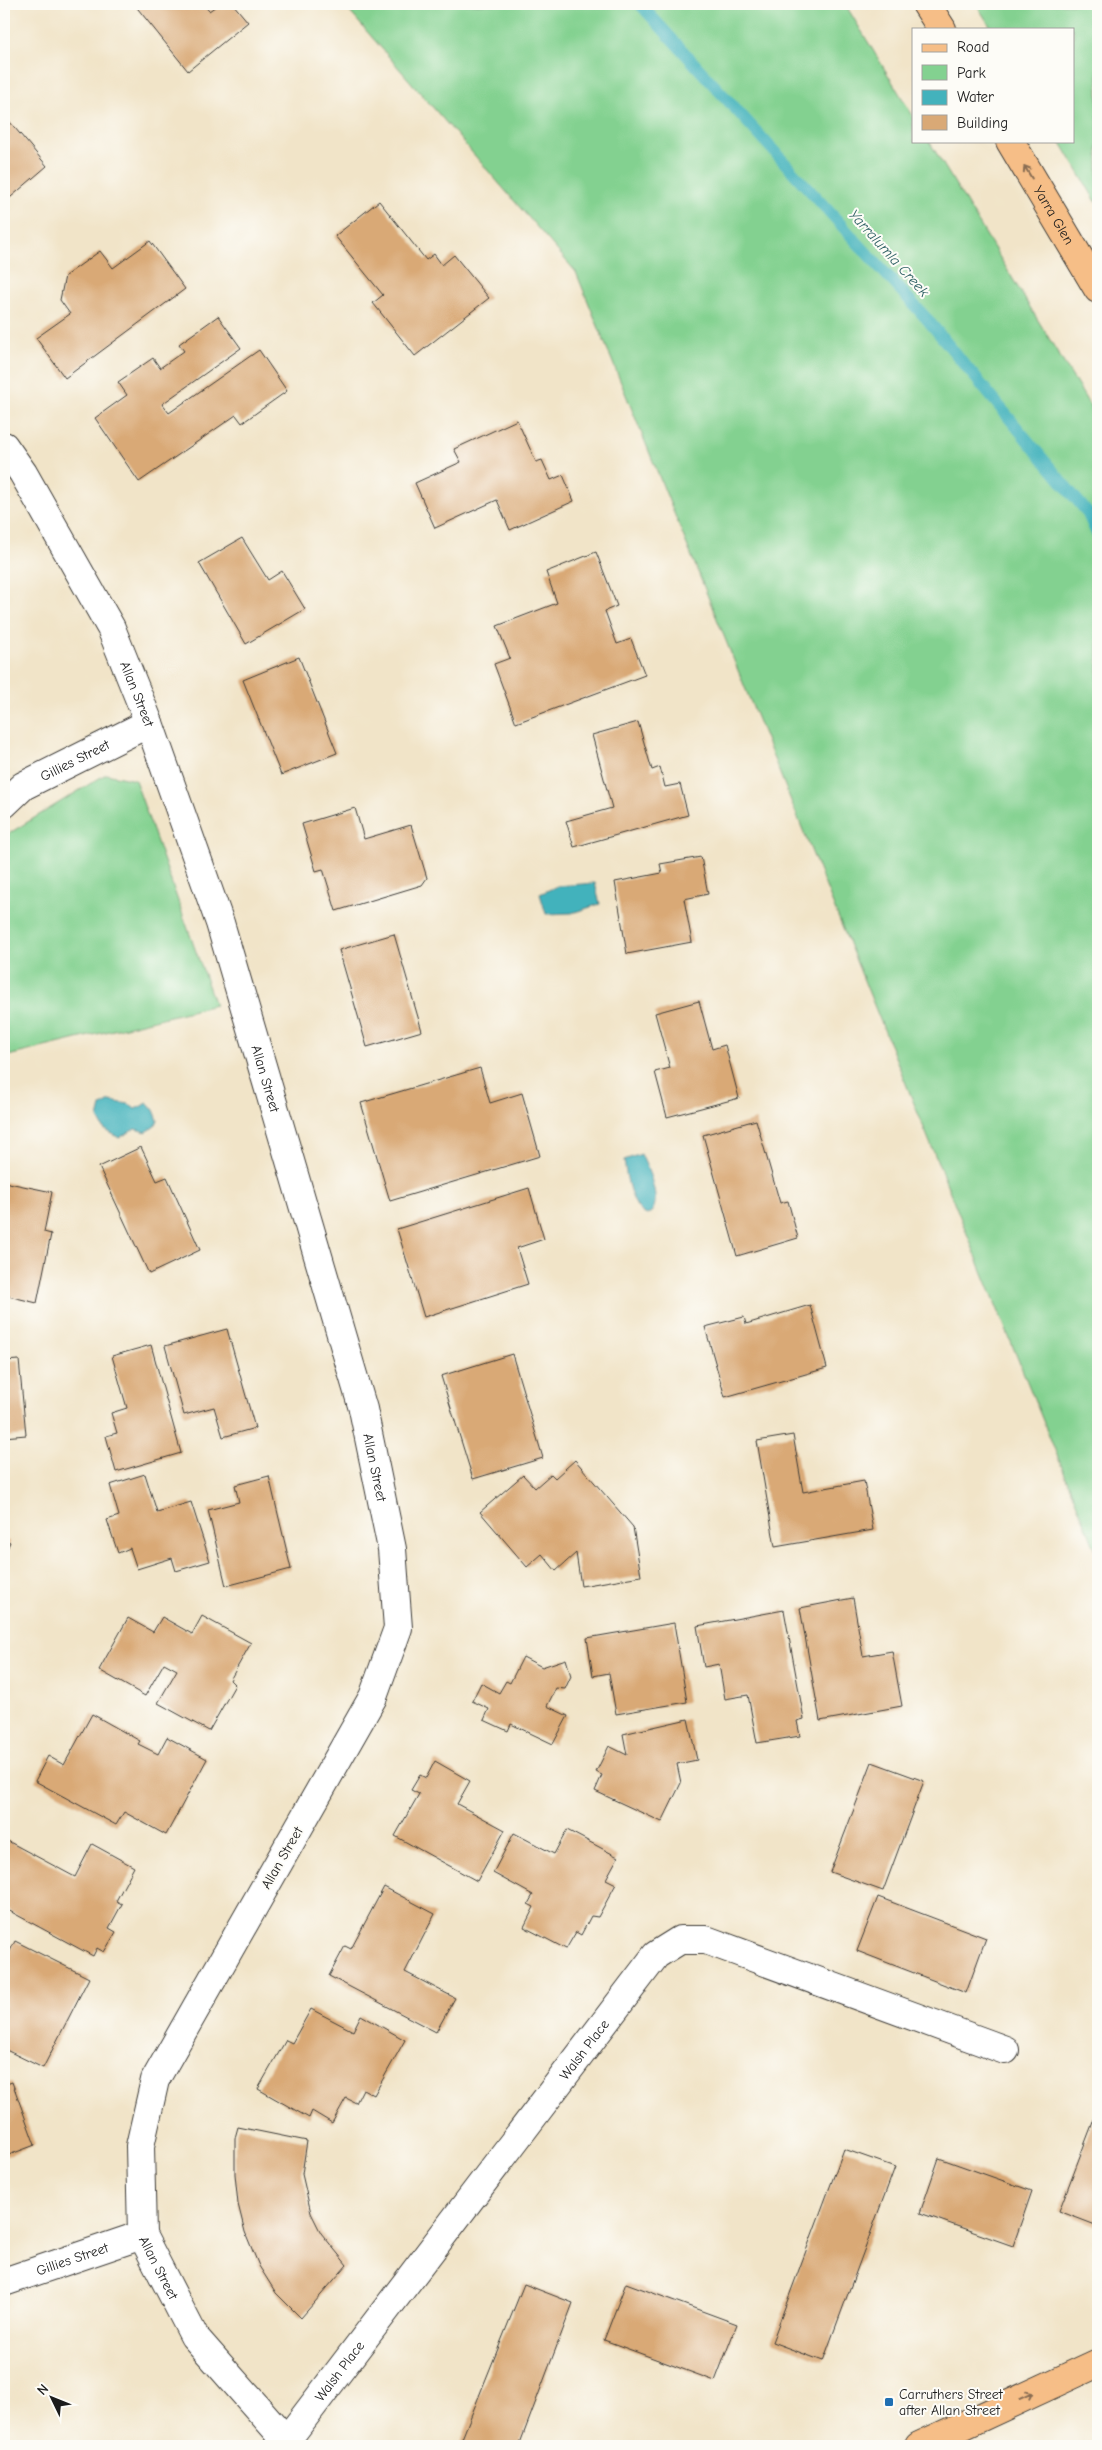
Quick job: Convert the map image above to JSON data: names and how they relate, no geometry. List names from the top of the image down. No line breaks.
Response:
{"streets":{"main road":["Yarra Glen"],"street":["Allan Street","Gillies Street","Walsh Place"]},"crossings":[["Allan Street","Gillies Street"],["Allan Street","Walsh Place"]],"one_way":["Yarra Glen"],"water":["Yarralumla Creek"],"places":{"transit":["Carruthers Street after Allan Street"]},"legend":["Road","Park","Water","Building"],"north":"top left"}
